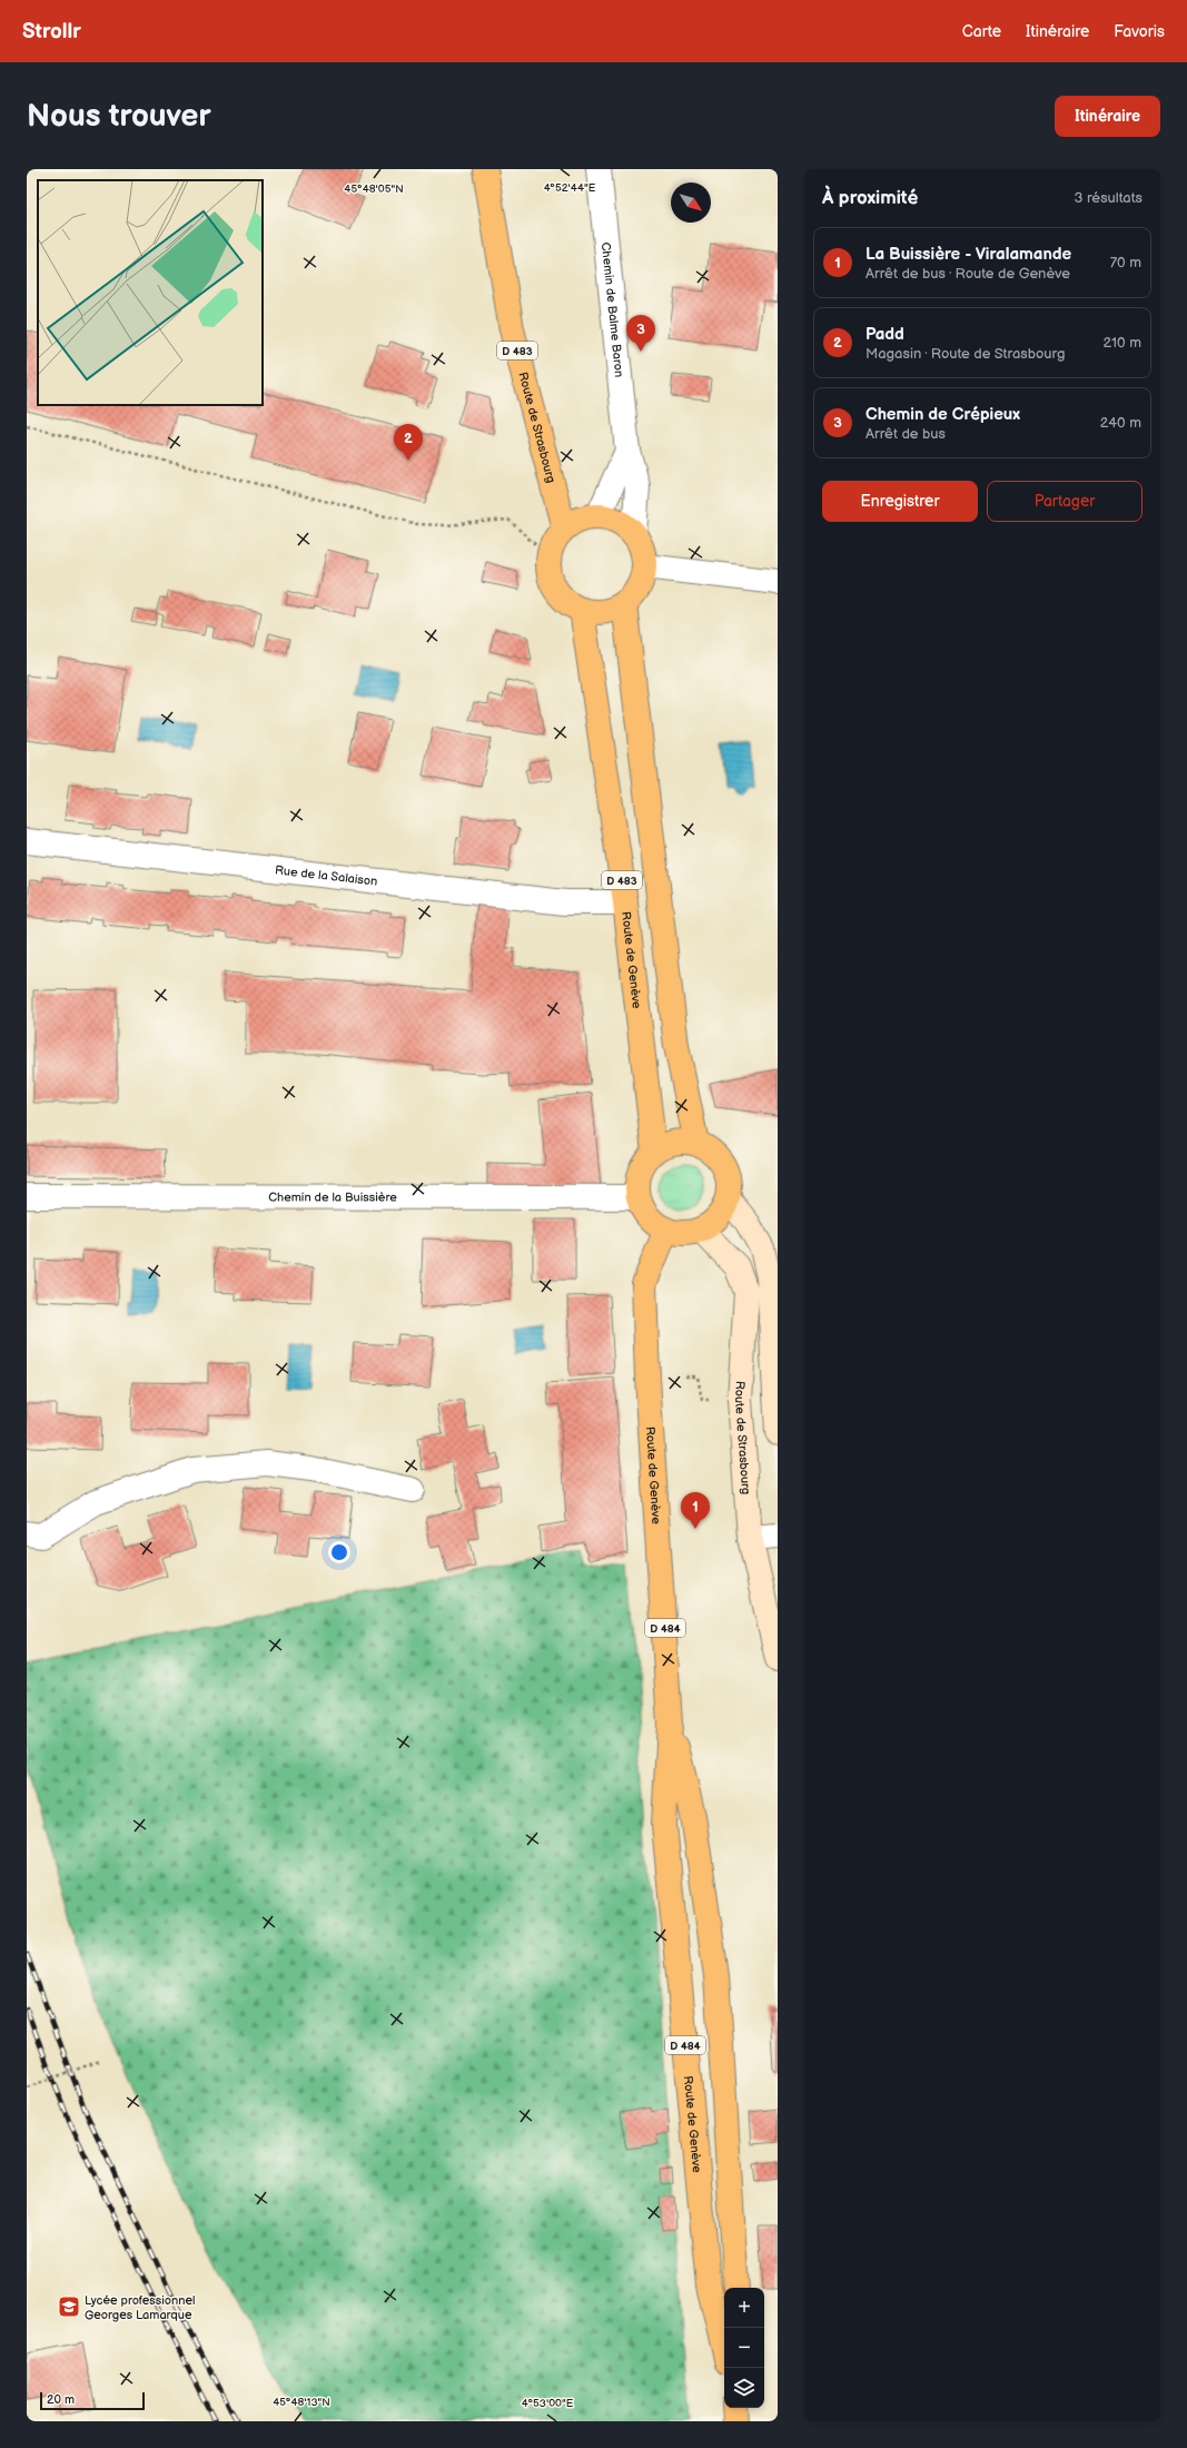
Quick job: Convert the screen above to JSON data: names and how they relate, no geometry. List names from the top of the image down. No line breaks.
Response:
{"streets":{"main road":["D 483","Route de Strasbourg","Route de Genève","D 484"],"street":["Chemin de Balme Baron","Rue de la Salaison","Chemin de la Buissière"]},"crossings":[["Chemin de Balme Baron","D 483"],["Chemin de Balme Baron","Route de Strasbourg"],["Chemin de Balme Baron","Route de Genève"],["D 483","Route de Strasbourg"],["D 483","Route de Genève"],["D 483","Chemin de la Buissière"],["Route de Strasbourg","Route de Genève"],["Route de Strasbourg","Chemin de la Buissière"],["Rue de la Salaison","Route de Genève"],["Route de Genève","Chemin de la Buissière"]],"places":{"school or university":["Lycée professionnel Georges Lamarque"]},"scale_bar":"20 m","north":"bottom right","page":{"header":"Strollr","nav":["Carte","Itinéraire","Favoris"],"buttons":["Itinéraire",["Enregistrer","Partager"]],"title":"Nous trouver","heading":["À proximité","3 résultats"],"list":[{"mark":"1","name":"La Buissière - Viralamande","note":"Arrêt de bus · Route de Genève","value":"70 m"},{"mark":"2","name":"Padd","note":"Magasin · Route de Strasbourg","value":"210 m"},{"mark":"3","name":"Chemin de Crépieux","note":"Arrêt de bus","value":"240 m"}],"pins":["3","2","1"],"map_buttons":["+","−"],"scale":"20 m"},"coordinates":["4°52'44\"E","45°48'05\"N","45°48'13\"N","4°53'00\"E"]}
